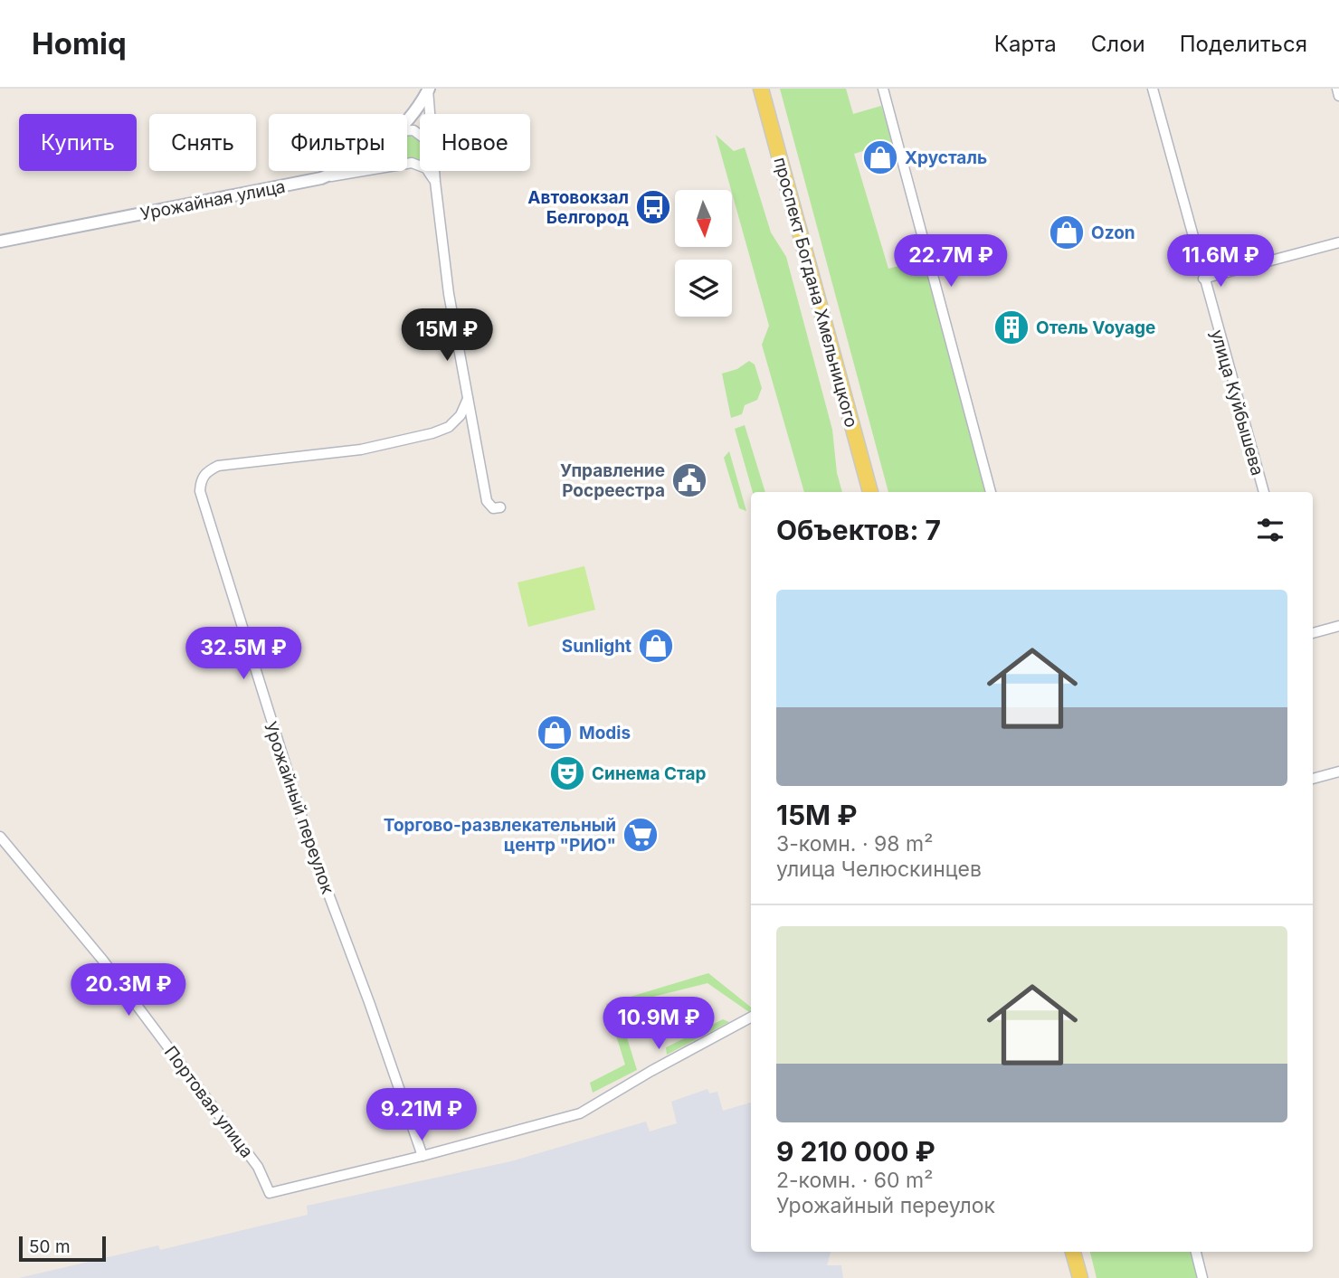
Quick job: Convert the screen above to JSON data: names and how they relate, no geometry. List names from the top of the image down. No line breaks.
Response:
{"streets":{"main road":["проспект Богдана Хмельницкого"],"street":["Урожайная улица","улица Куйбышева","Урожайный переулок","Портовая улица"]},"crossings":[["Урожайный переулок","Портовая улица"]],"places":{"shop":["Хрусталь","Ozon","Sunlight","Modis"],"bus stop":["Автовокзал Белгород"],"building":["Отель Voyage"],"public building":["Управление Росреестра"],"theatre":["Синема Стар"],"supermarket":["Торгово-развлекательный центр \"РИО\""]},"scale_bar":"50 m","north":"bottom","page":{"header":"Homiq","nav":["Карта","Слои","Поделиться"],"chip":["Купить","Снять","Фильтры","Новое"],"price":["22.7M ₽","11.6M ₽","15M ₽","32.5M ₽","20.3M ₽","10.9M ₽","9.21M ₽"],"heading":"Объектов: 7","list":[{"name":"15M ₽","note":"3-комн. · 98 m² · улица Челюскинцев"},{"name":"9 210 000 ₽","note":"2-комн. · 60 m² · Урожайный переулок"}],"scale":"50 m"}}
